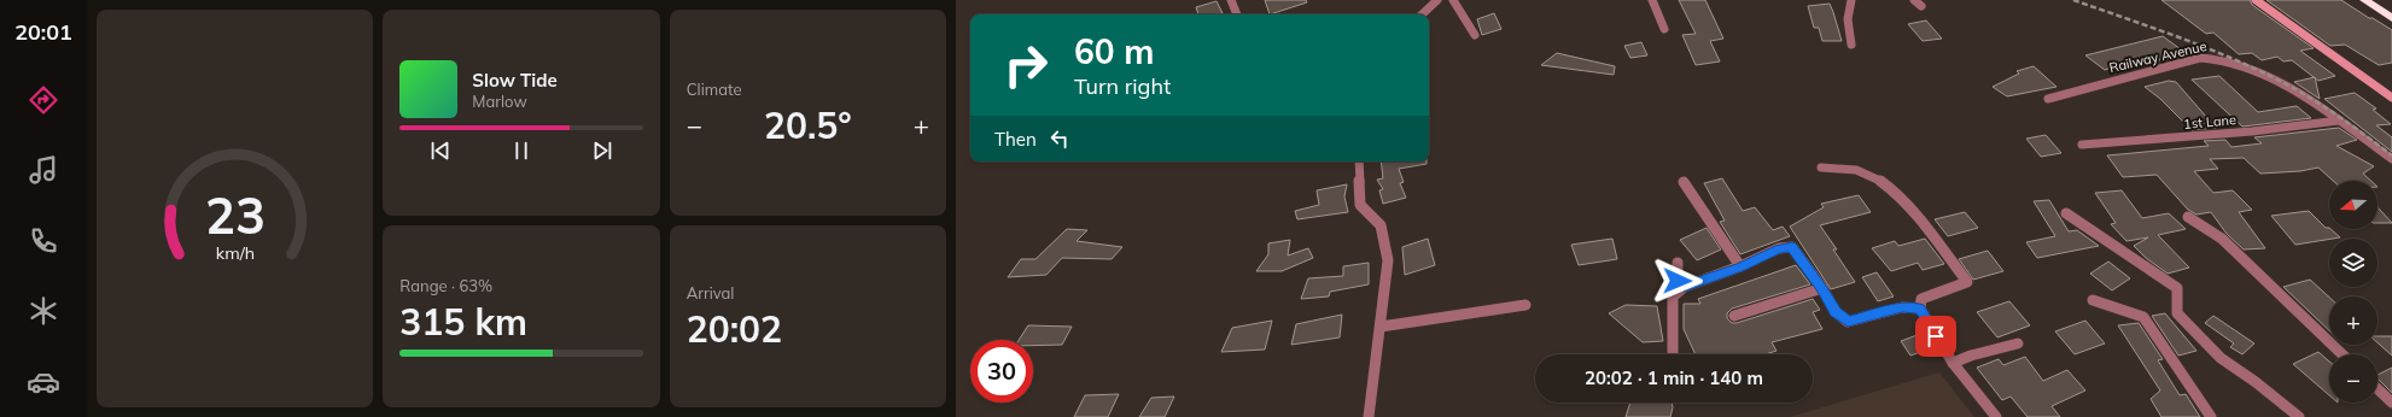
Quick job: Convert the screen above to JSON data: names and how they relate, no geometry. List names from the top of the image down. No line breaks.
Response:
{"streets":{"street":["Railway Avenue","1st Lane"]},"crossings":[["Railway Avenue","1st Lane"]],"north":"left","page":{"tabs":"20:01","tile":["Climate",["Range · 63%","315 km"],["Arrival","20:02"]],"turn":["60 m","Turn right"],"song":["Slow Tide","Marlow"],"heat":["−","20.5°","+"],"then":"Then","map_buttons":["+","−"],"limit":"30","trip":"20:02 · 1 min · 140 m","gauge":["23","km/h"]}}
